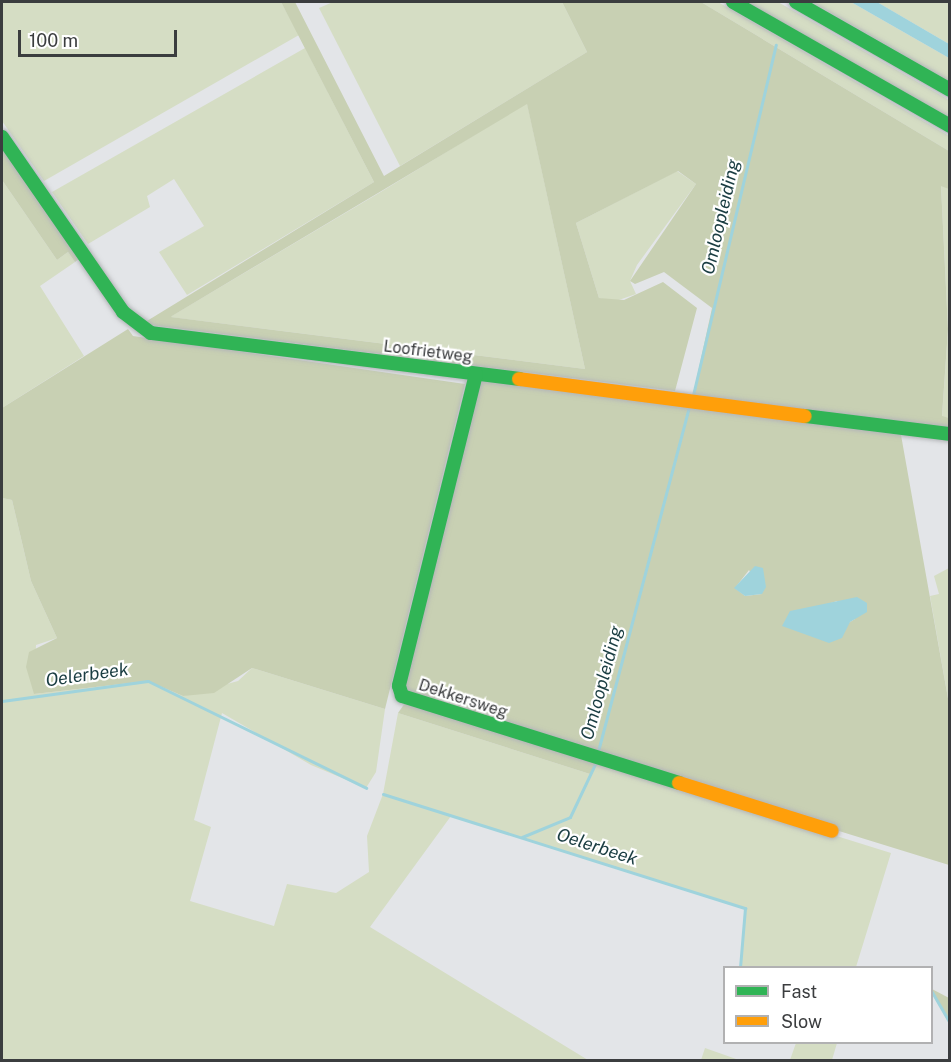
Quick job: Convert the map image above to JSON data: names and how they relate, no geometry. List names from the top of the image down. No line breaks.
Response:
{"streets":{"main road":["Loofrietweg","Dekkersweg"]},"crossings":[["Loofrietweg","Dekkersweg"]],"water":["Omloopleiding","Oelerbeek"],"legend":["Fast","Slow"],"scale_bar":"100 m"}
